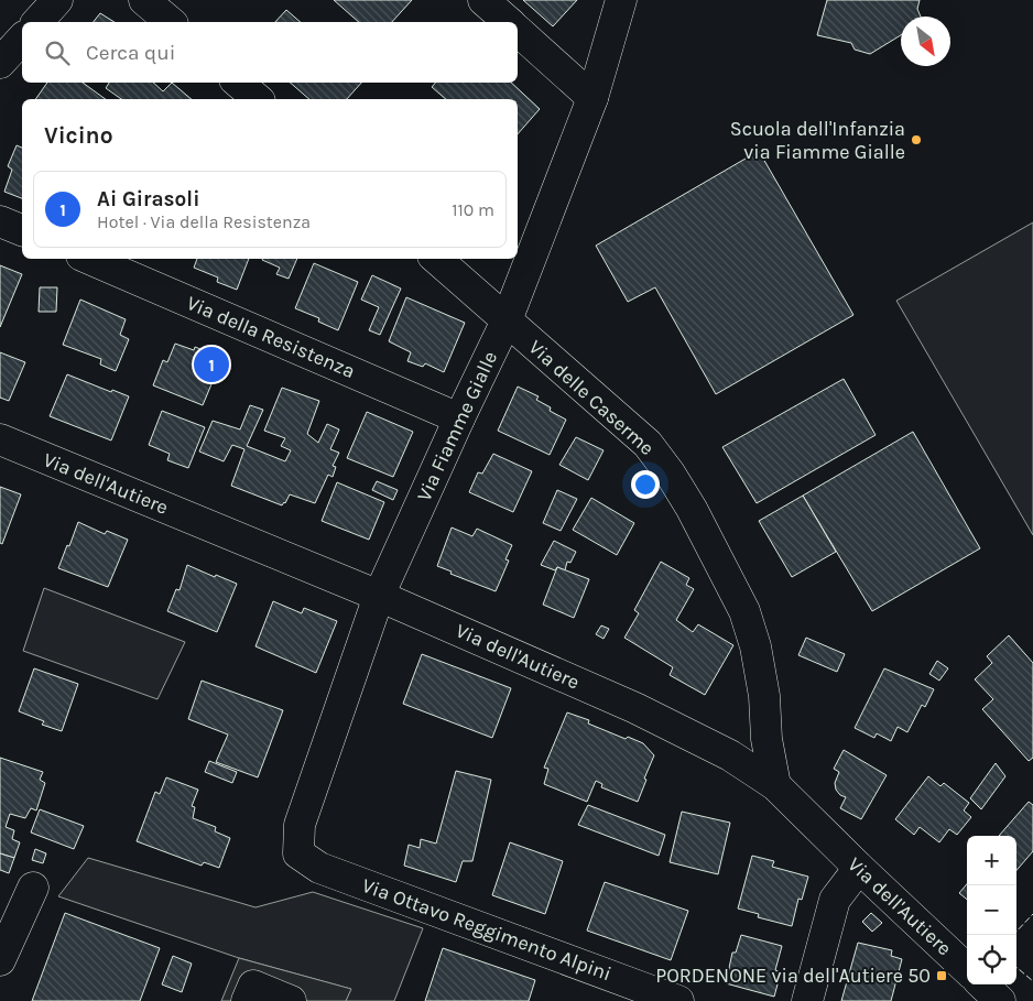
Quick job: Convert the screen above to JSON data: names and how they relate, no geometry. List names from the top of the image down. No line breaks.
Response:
{"streets":{"street":["Via della Resistenza","Via delle Caserme","Via Fiamme Gialle","Via dell'Autiere","Via Ottavo Reggimento Alpini"]},"crossings":[["Via della Resistenza","Via Fiamme Gialle"],["Via delle Caserme","Via Fiamme Gialle"],["Via delle Caserme","Via dell'Autiere"],["Via Fiamme Gialle","Via dell'Autiere"],["Via Fiamme Gialle","Via Ottavo Reggimento Alpini"]],"places":{"other":["Scuola dell'Infanzia via Fiamme Gialle"],"transit":["PORDENONE via dell'Autiere 50"]},"north":"bottom right","page":{"search":"Cerca qui","heading":"Vicino","list":[{"mark":"1","name":"Ai Girasoli","note":"Hotel · Via della Resistenza","value":"110 m"}],"pins":"1","map_buttons":["+","−"]}}
